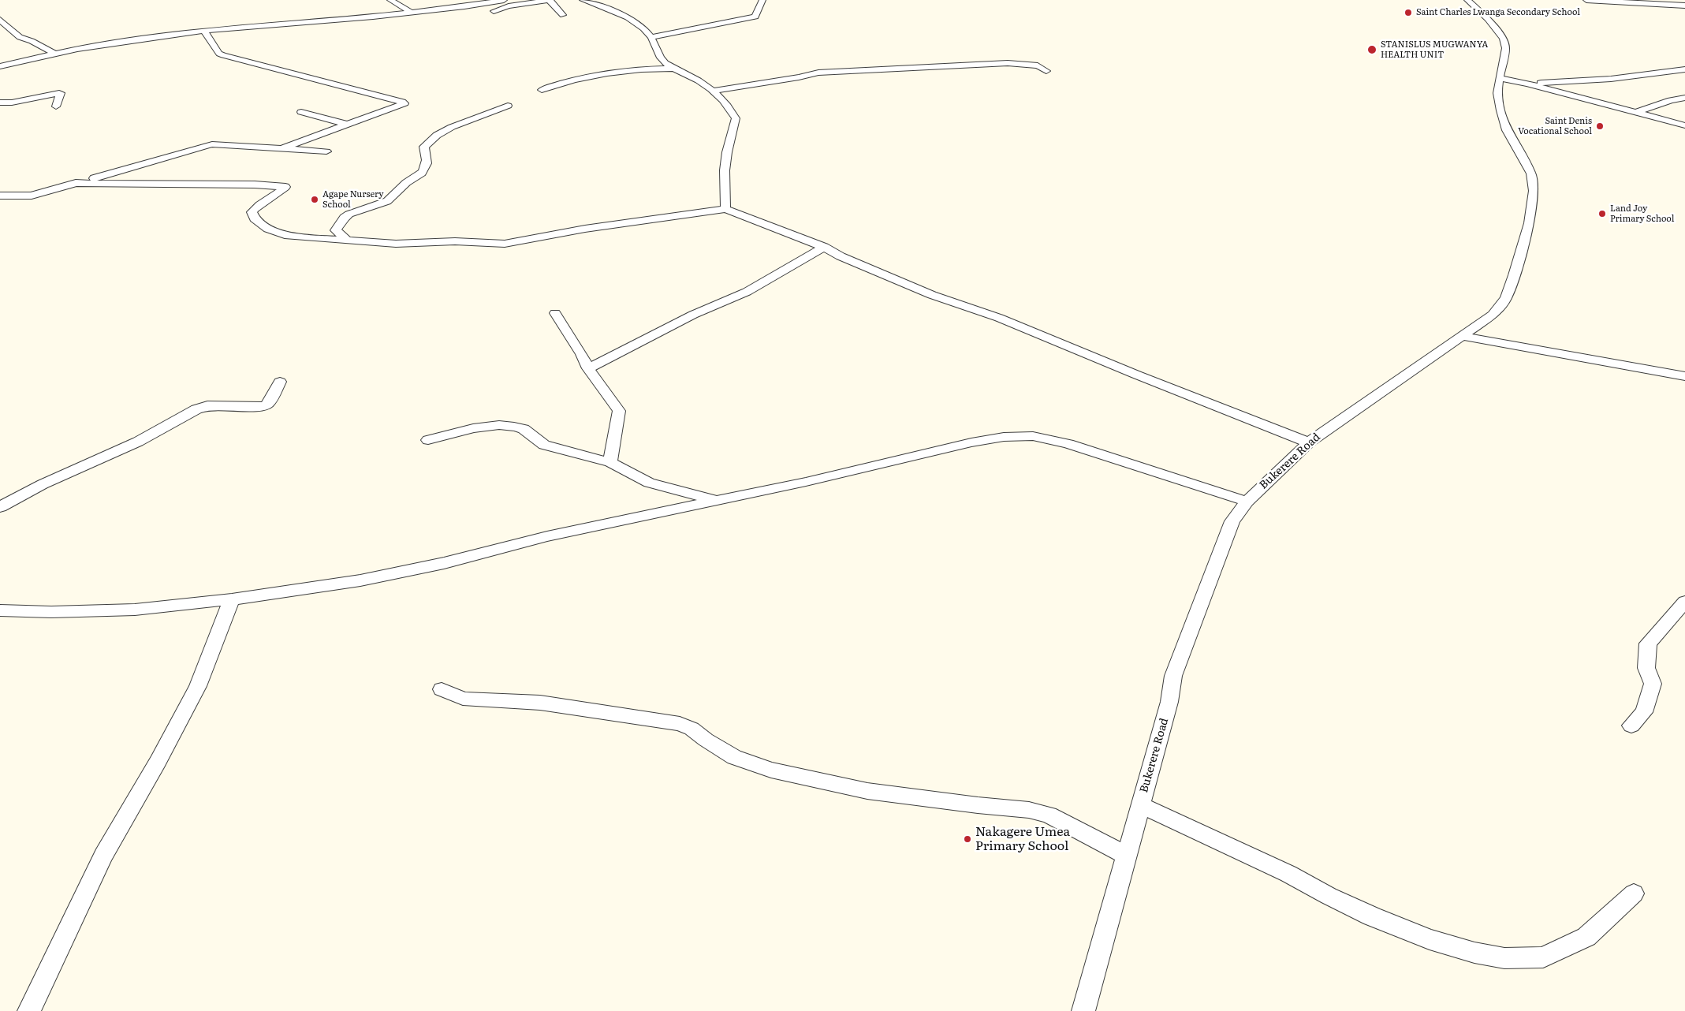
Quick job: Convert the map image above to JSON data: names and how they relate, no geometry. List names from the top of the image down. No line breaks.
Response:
{"streets":{"street":["Bukerere Road"]},"places":["Saint Charles Lwanga Secondary School","STANISLUS MUGWANYA HEALTH UNIT","Saint Denis Vocational School","Agape Nursery School","Land Joy Primary School","Nakagere Umea Primary School"]}
